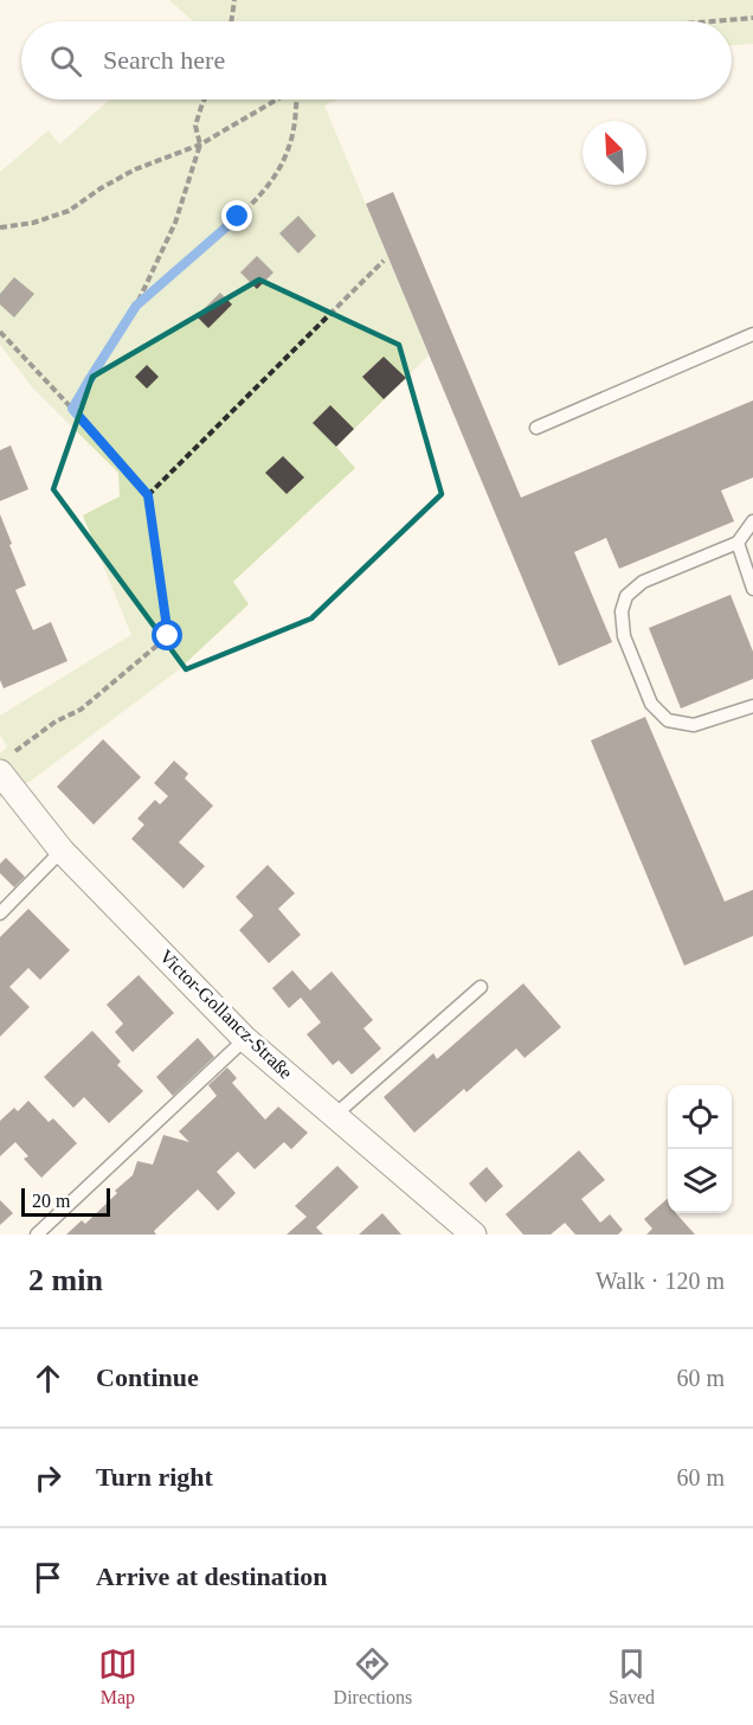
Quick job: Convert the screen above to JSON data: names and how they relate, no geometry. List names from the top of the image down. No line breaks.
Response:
{"streets":{"street":["Victor-Gollancz-Straße"]},"scale_bar":"20 m","north":"top left","page":{"search":"Search here","scale":"20 m","heading":["2 min","Walk · 120 m"],"list":[["Continue","60 m"],["Turn right","60 m"],"Arrive at destination"],"nav":["Map","Directions","Saved"]}}
